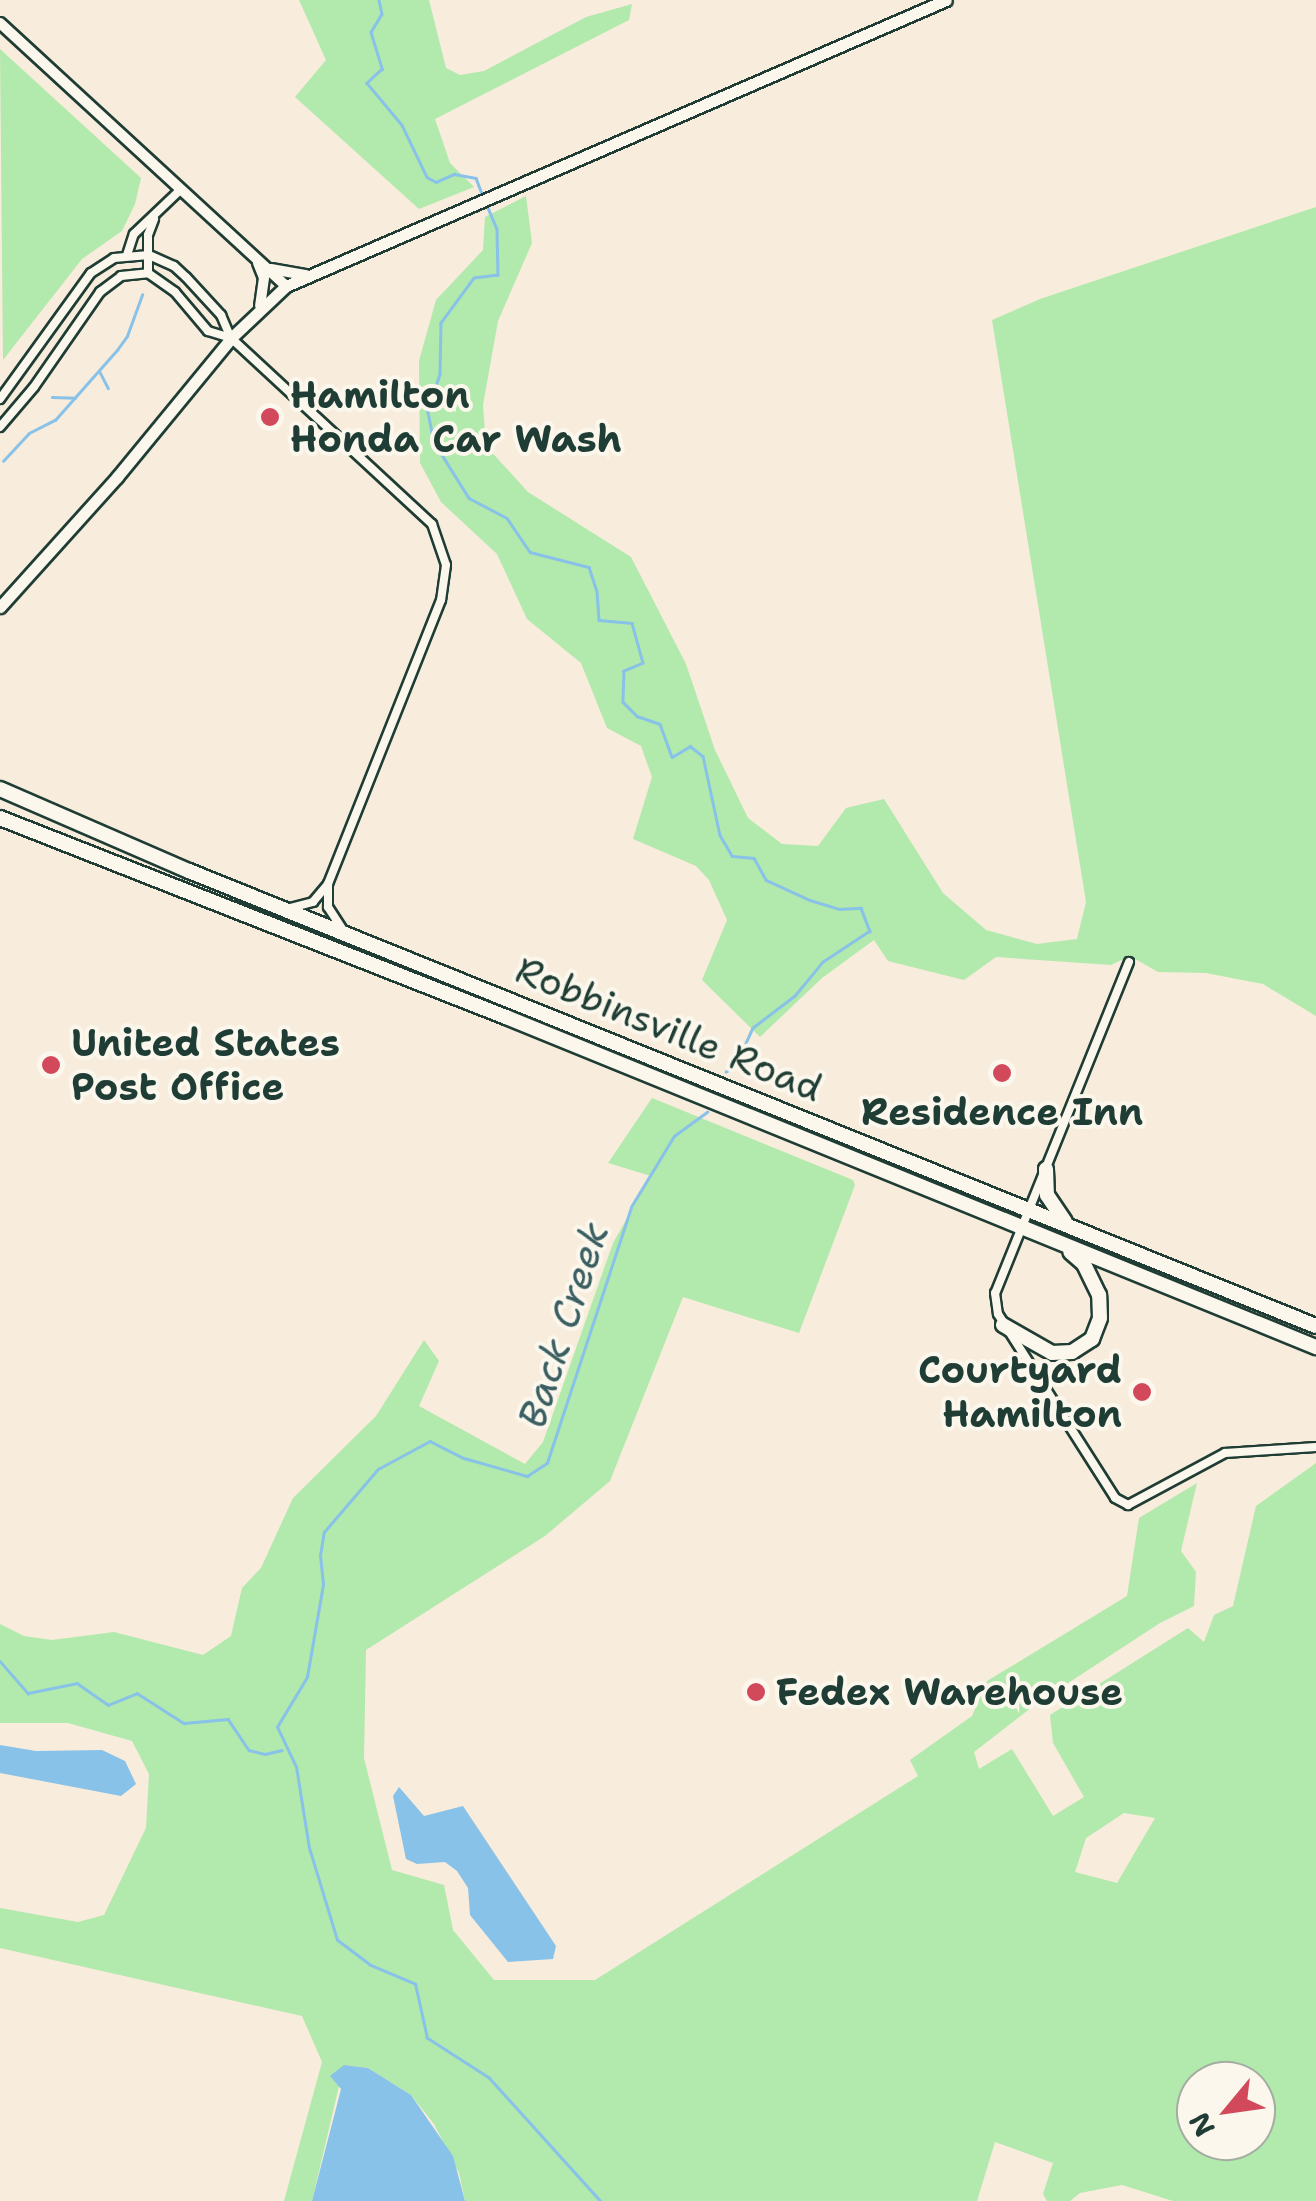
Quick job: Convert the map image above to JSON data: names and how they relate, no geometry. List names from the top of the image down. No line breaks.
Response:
{"streets":{"highway":["Robbinsville Road"]},"water":["Back Creek"],"places":["Hamilton Honda Car Wash","United States Post Office","Residence Inn","Courtyard Hamilton","Fedex Warehouse"],"north":"bottom left"}
